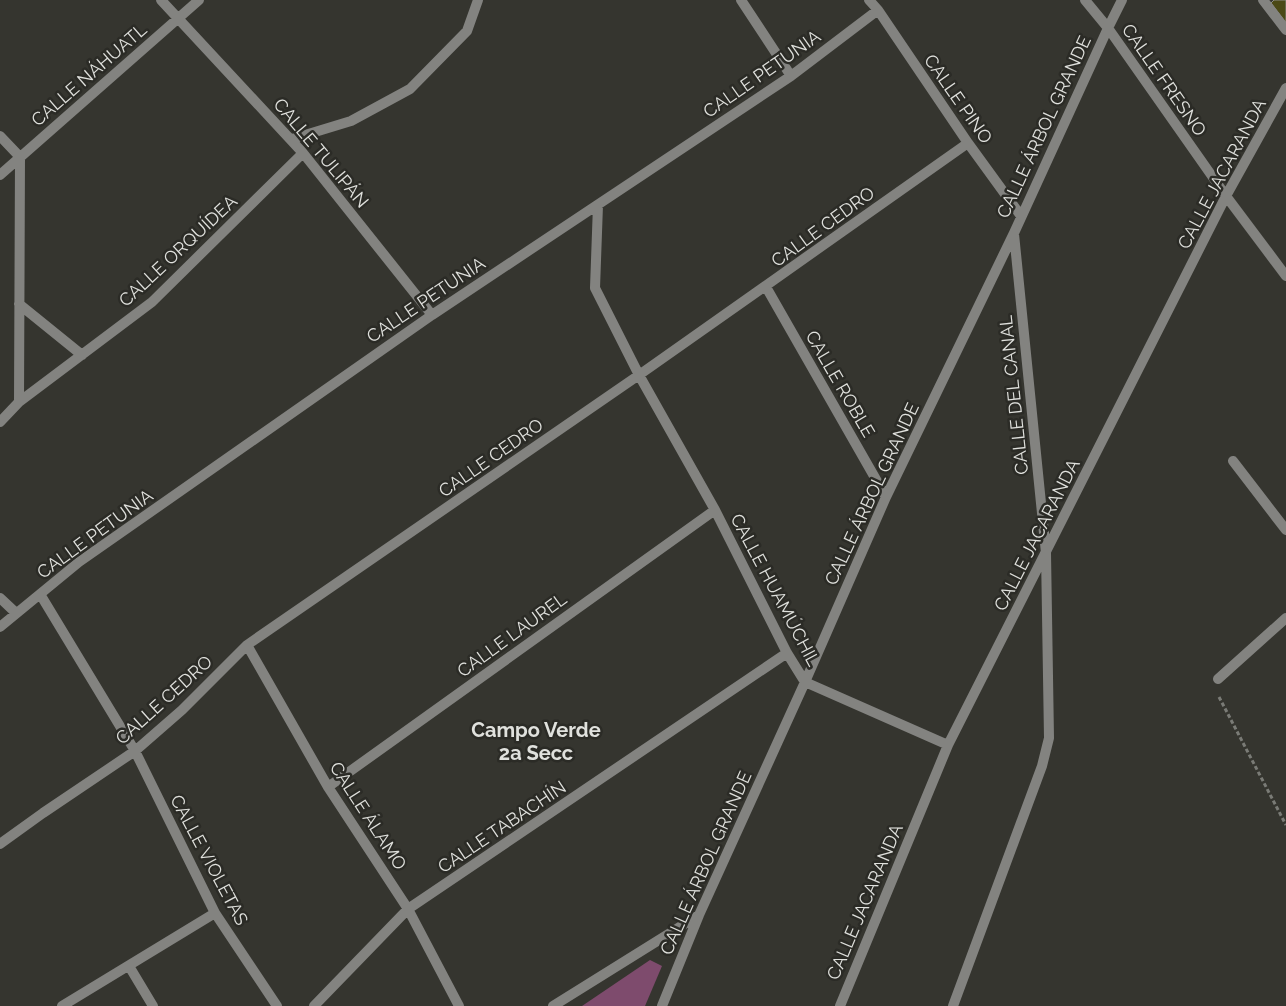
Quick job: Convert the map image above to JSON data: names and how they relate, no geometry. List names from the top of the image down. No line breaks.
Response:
{"streets":{"street":["CALLE PETUNIA","CALLE NÁHUATL","CALLE FRESNO","CALLE PINO","CALLE ÁRBOL GRANDE","CALLE TULIPÁN","CALLE JACARANDA","CALLE CEDRO","CALLE ORQUÍDEA","CALLE ROBLE","CALLE DEL CANAL","CALLE HUAMÚCHIL","CALLE LAUREL","CALLE ÁLAMO","CALLE TABACHÍN","CALLE VIOLETAS"]},"crossings":[["CALLE PETUNIA","CALLE PINO"],["CALLE PETUNIA","CALLE TULIPÁN"],["CALLE PETUNIA","CALLE HUAMÚCHIL"],["CALLE PETUNIA","CALLE VIOLETAS"],["CALLE NÁHUATL","CALLE TULIPÁN"],["CALLE FRESNO","CALLE ÁRBOL GRANDE"],["CALLE FRESNO","CALLE JACARANDA"],["CALLE PINO","CALLE ÁRBOL GRANDE"],["CALLE PINO","CALLE CEDRO"],["CALLE ÁRBOL GRANDE","CALLE ROBLE"],["CALLE ÁRBOL GRANDE","CALLE DEL CANAL"],["CALLE ÁRBOL GRANDE","CALLE HUAMÚCHIL"],["CALLE TULIPÁN","CALLE ORQUÍDEA"],["CALLE JACARANDA","CALLE DEL CANAL"],["CALLE JACARANDA","CALLE HUAMÚCHIL"],["CALLE CEDRO","CALLE ROBLE"],["CALLE CEDRO","CALLE HUAMÚCHIL"],["CALLE CEDRO","CALLE ÁLAMO"],["CALLE CEDRO","CALLE VIOLETAS"],["CALLE HUAMÚCHIL","CALLE LAUREL"],["CALLE HUAMÚCHIL","CALLE TABACHÍN"],["CALLE LAUREL","CALLE ÁLAMO"],["CALLE ÁLAMO","CALLE TABACHÍN"]],"districts":["Campo Verde 2a Secc"]}
